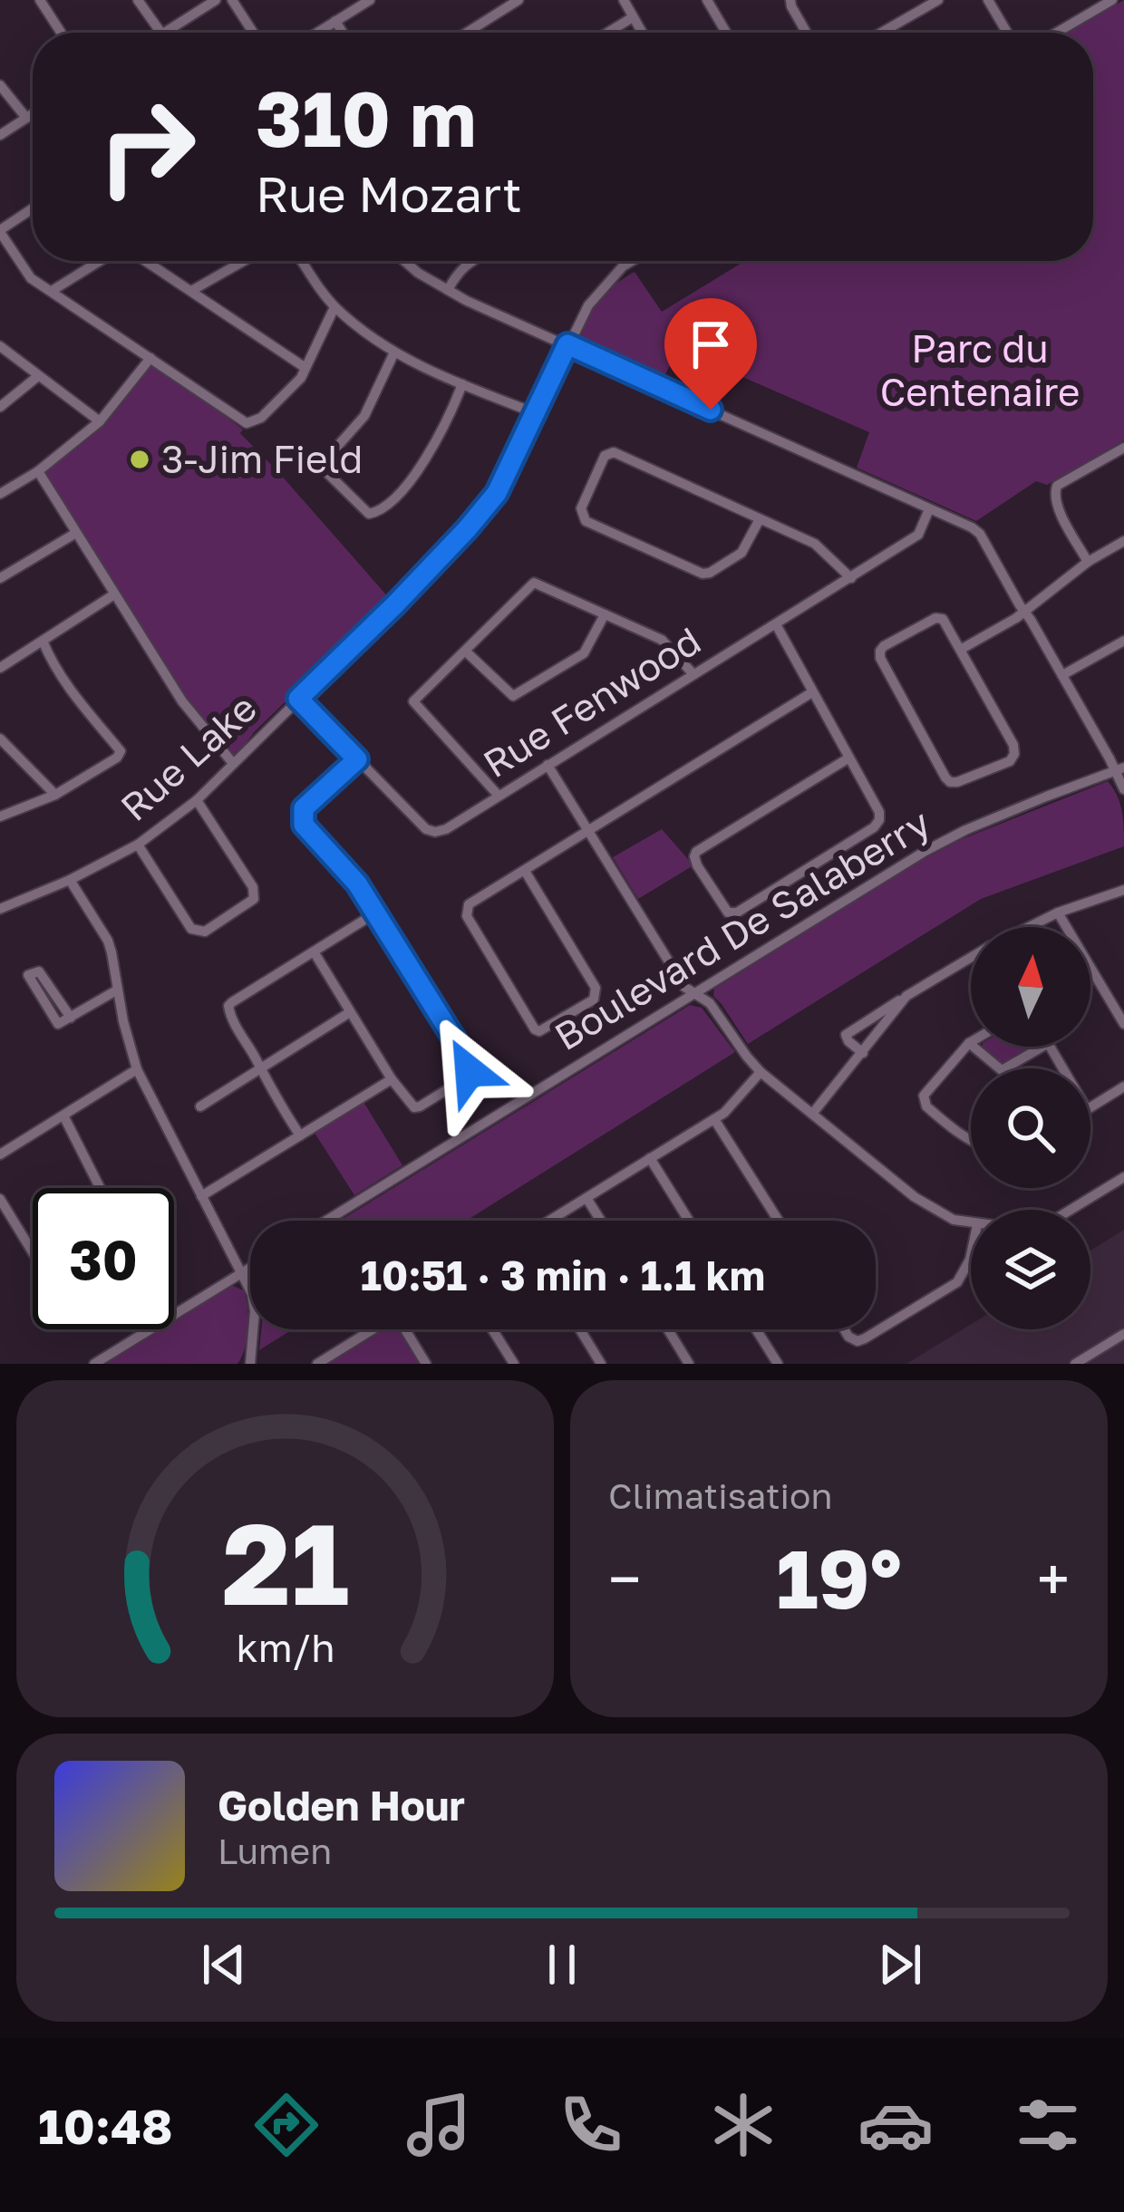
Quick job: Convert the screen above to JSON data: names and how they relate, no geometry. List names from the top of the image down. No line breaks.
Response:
{"streets":{"street":["Rue Fenwood","Rue Lake","Boulevard De Salaberry"]},"crossings":[["Rue Fenwood","Rue Lake"]],"parks":["Parc du Centenaire"],"places":["3-Jim Field"],"north":"top","page":{"turn":["310 m","Rue Mozart"],"limit":"30","trip":"10:51 · 3 min · 1.1 km","tile":"Climatisation","heat":["−","19°","+"],"song":["Golden Hour","Lumen"],"tabs":"10:48","gauge":["21","km/h"]}}
